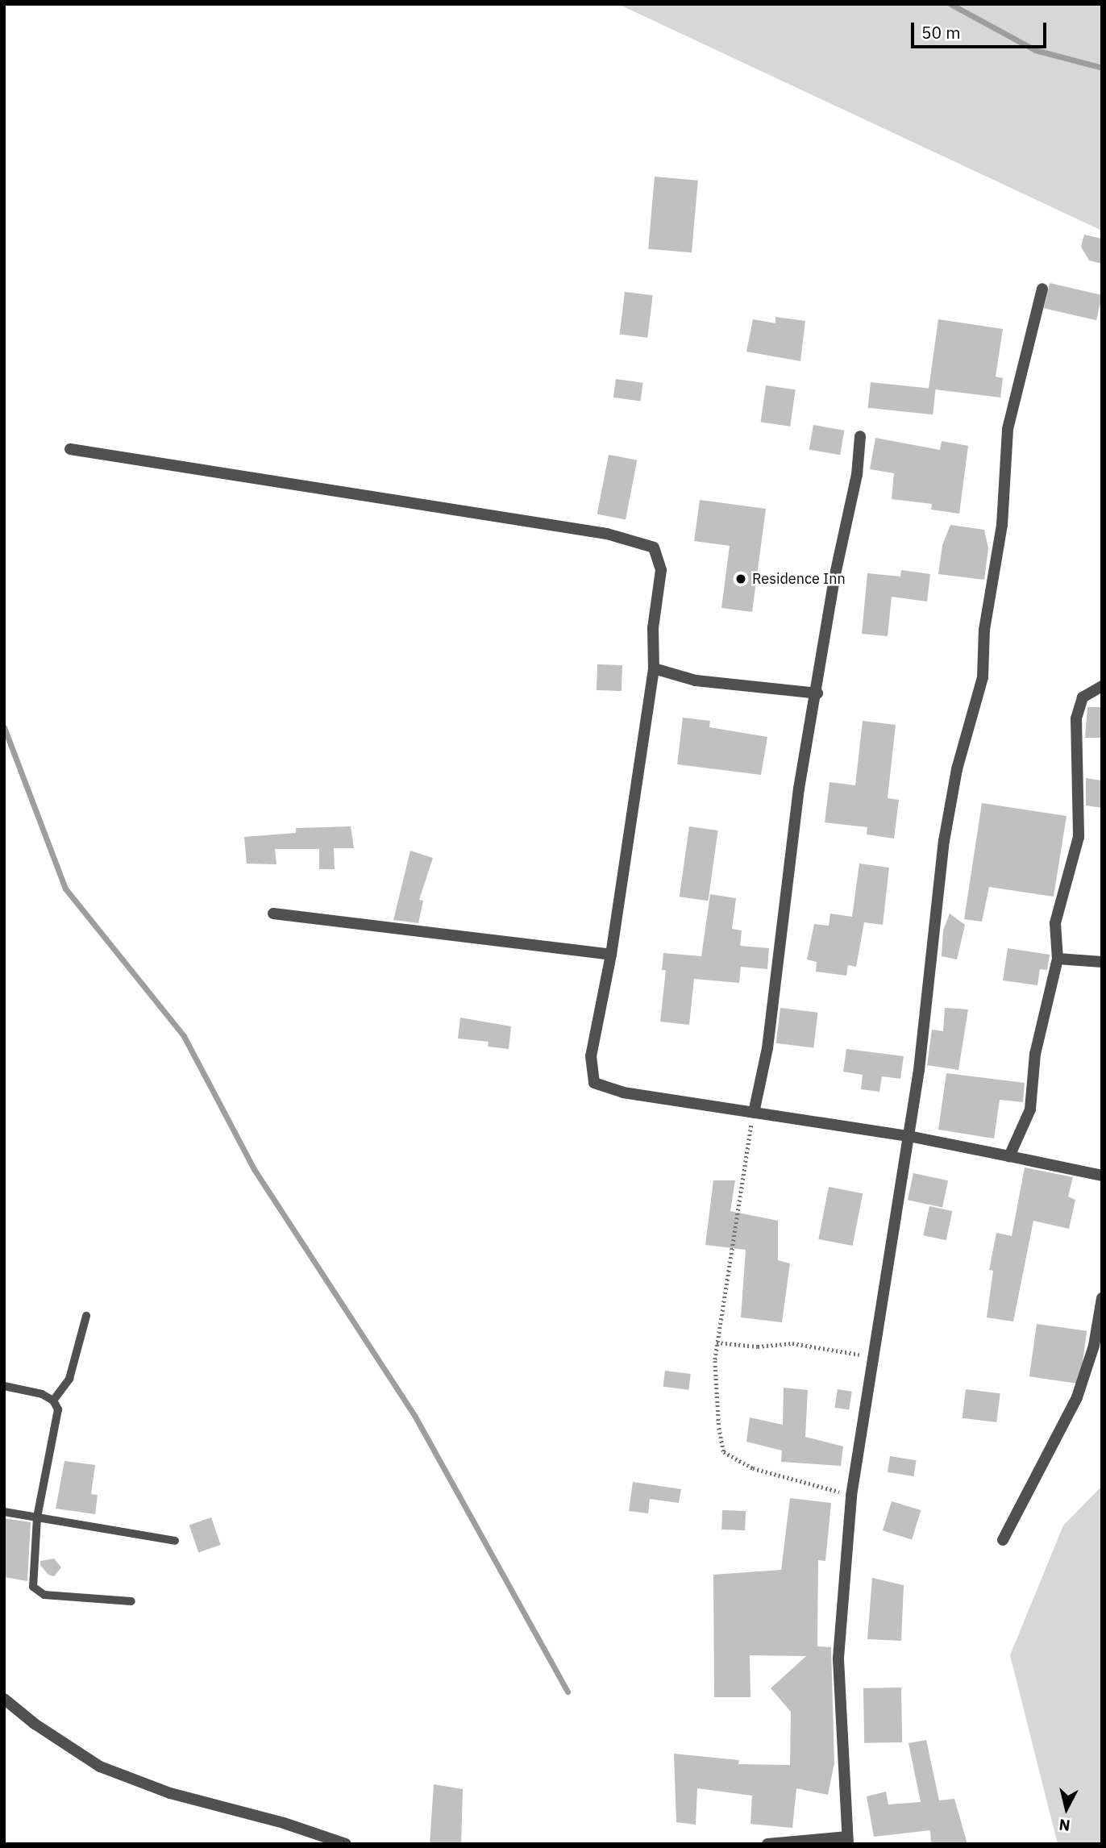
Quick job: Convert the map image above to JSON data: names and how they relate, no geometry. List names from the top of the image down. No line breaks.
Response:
{"places":["Residence Inn"],"scale_bar":"50 m","north":"bottom"}
